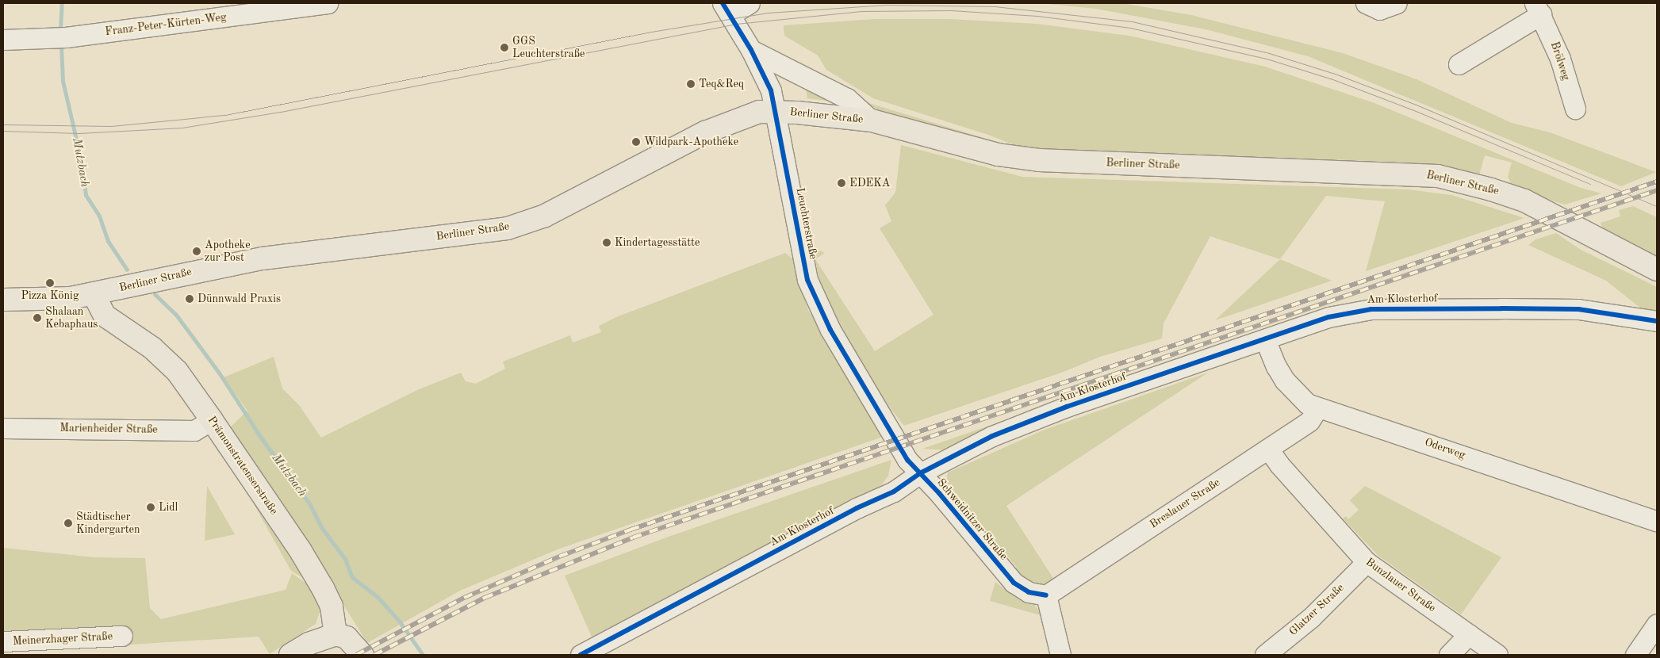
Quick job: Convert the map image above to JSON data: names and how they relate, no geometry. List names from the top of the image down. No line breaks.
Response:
{"streets":{"main road":["Berliner Straße","Prämonstratenserstraße"],"street":["Franz-Peter-Kürten-Weg","Brölweg","Leuchterstraße","Am Klosterhof","Marienheider Straße","Oderweg","Breslauer Straße","Schweidnitzer Straße","Bunzlauer Straße","Glatzer Straße","Meinerzhager Straße"]},"crossings":[["Berliner Straße","Leuchterstraße"],["Berliner Straße","Prämonstratenserstraße"],["Leuchterstraße","Schweidnitzer Straße"],["Am Klosterhof","Oderweg"],["Am Klosterhof","Schweidnitzer Straße"],["Marienheider Straße","Prämonstratenserstraße"],["Oderweg","Breslauer Straße"],["Breslauer Straße","Schweidnitzer Straße"],["Breslauer Straße","Bunzlauer Straße"],["Bunzlauer Straße","Glatzer Straße"]],"water":["Mutzbach"],"places":["GGS Leuchterstraße","Teq&Req","Wildpark-Apotheke","EDEKA","Kindertagesstätte","Apotheke zur Post","Pizza König","Dünnwald Praxis","Shalaan Kebaphaus","Lidl","Städtischer Kindergarten"]}
